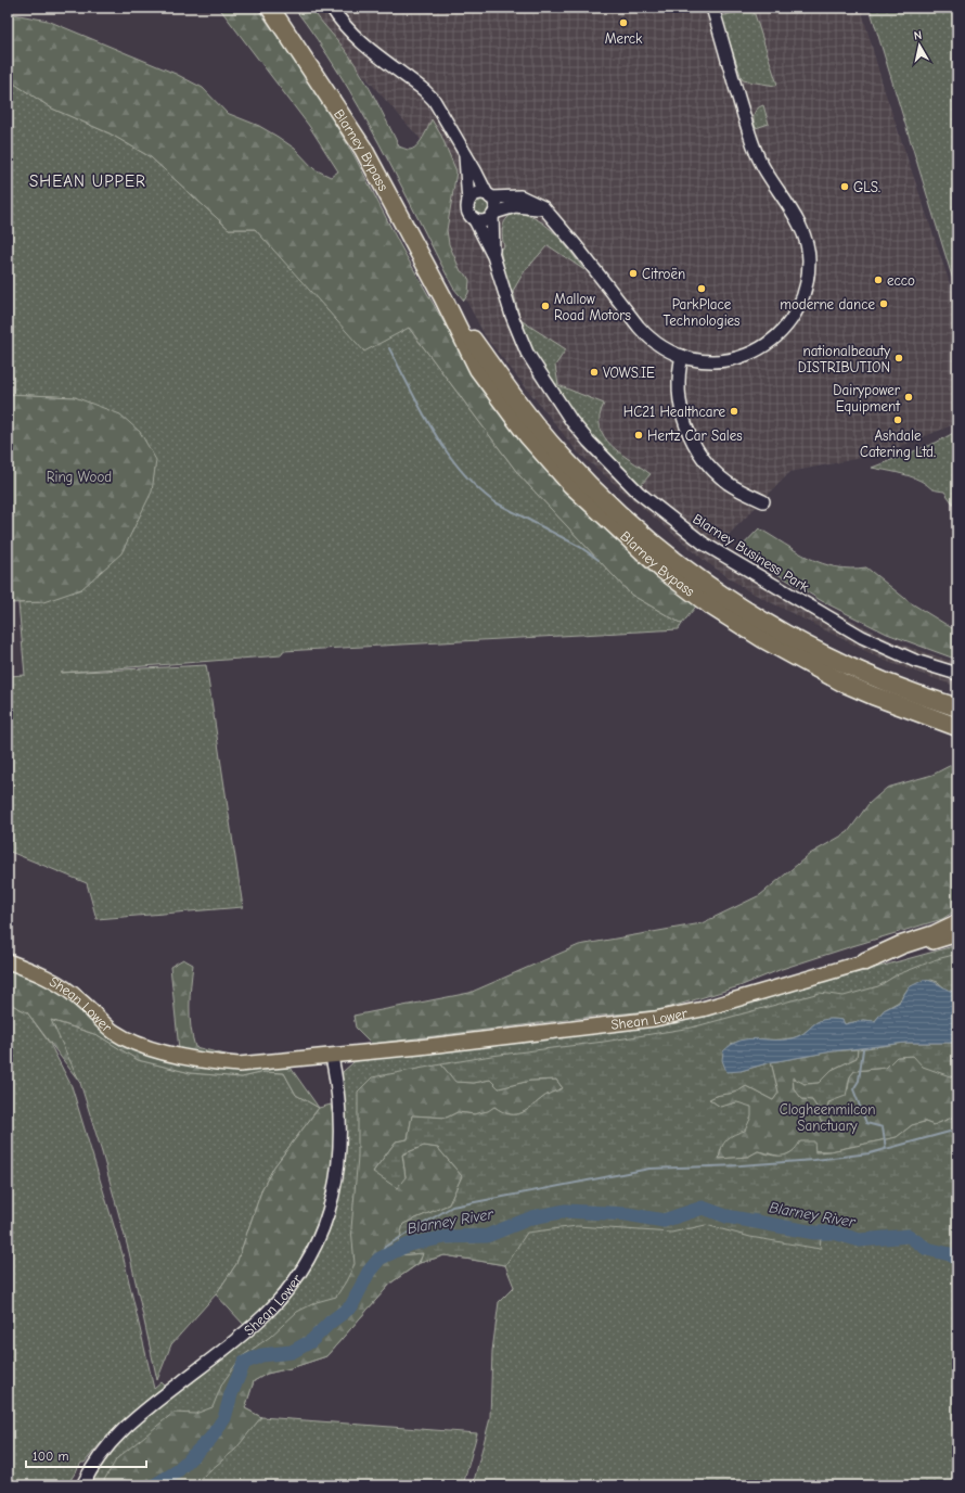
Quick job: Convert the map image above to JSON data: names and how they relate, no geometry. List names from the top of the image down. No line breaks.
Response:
{"streets":{"highway":["Blarney Bypass"],"main road":["Shean Lower"],"street":["Blarney Business Park"]},"districts":["SHEAN UPPER"],"water":["Blarney River"],"parks":["Ring Wood","Clogheenmilcon Sanctuary"],"places":["Merck","GLS.","Citroën","ecco","ParkPlace Technologies","moderne dance","Mallow Road Motors","nationalbeauty DISTRIBUTION","VOWS.IE","Dairypower Equipment","HC21 Healthcare","Ashdale Catering Ltd.","Hertz Car Sales"],"scale_bar":"100 m","north":"top"}
